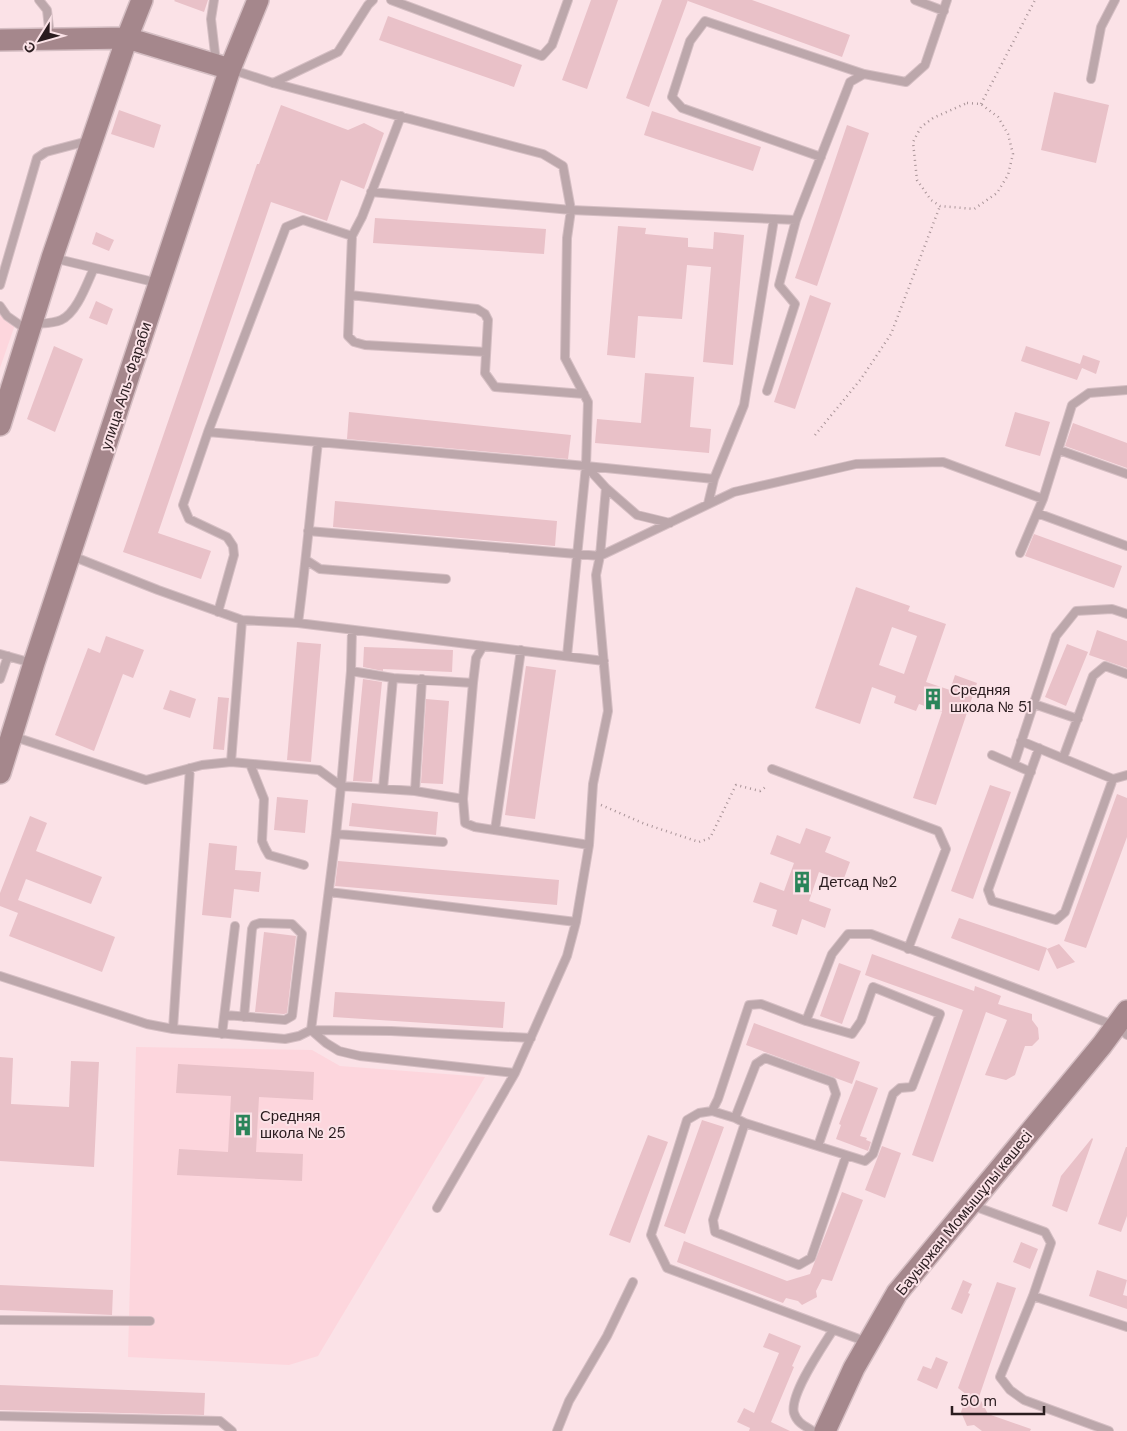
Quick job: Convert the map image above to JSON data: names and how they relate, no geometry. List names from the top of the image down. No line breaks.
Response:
{"streets":{"main road":["улица Аль-Фараби","Бауыржан Момышұлы көшесі"]},"places":{"building":["Средняя школа № 51","Детсад №2","Средняя школа № 25"]},"scale_bar":"50 m","north":"bottom left"}
